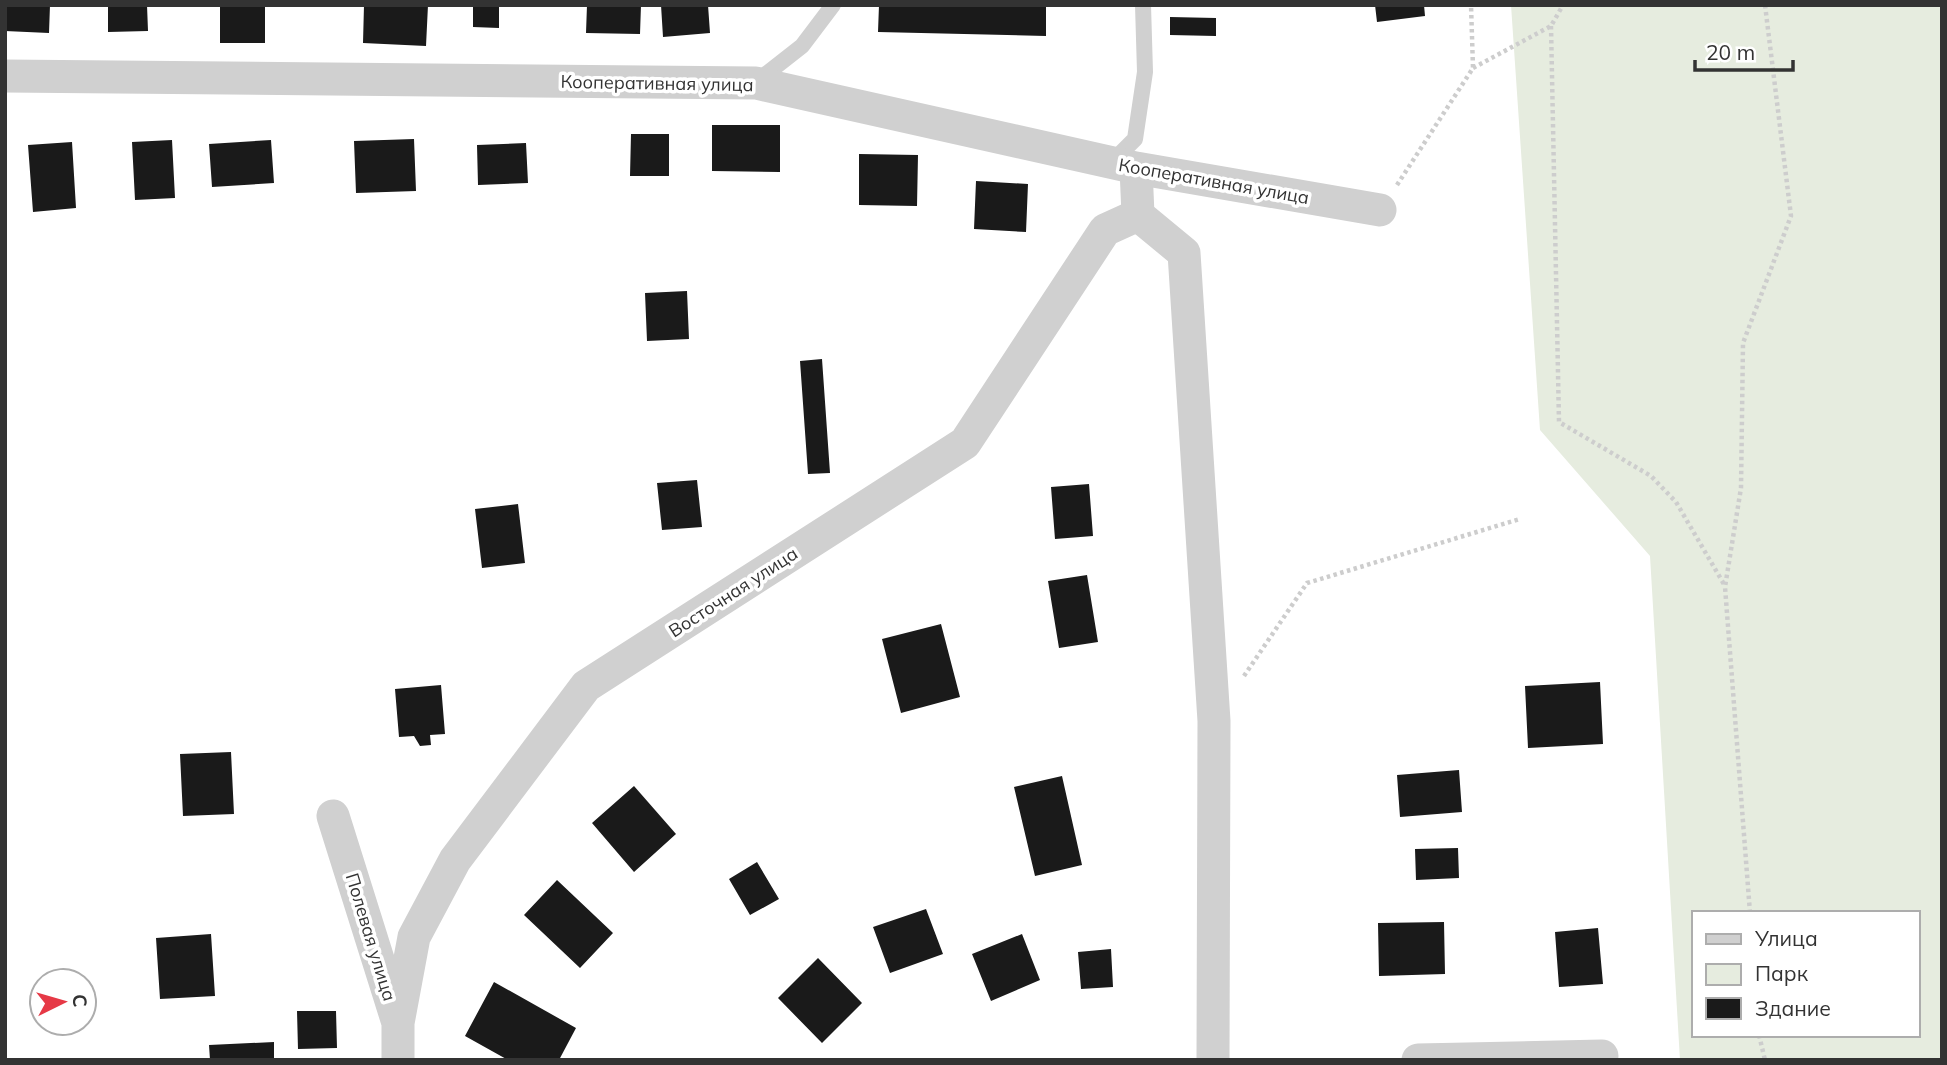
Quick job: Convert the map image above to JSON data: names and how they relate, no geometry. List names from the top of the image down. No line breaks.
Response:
{"streets":{"street":["Кооперативная улица","Восточная улица","Полевая улица"]},"crossings":[["Восточная улица","Полевая улица"]],"legend":["Улица","Парк","Здание"],"scale_bar":"20 m","north":"right"}
